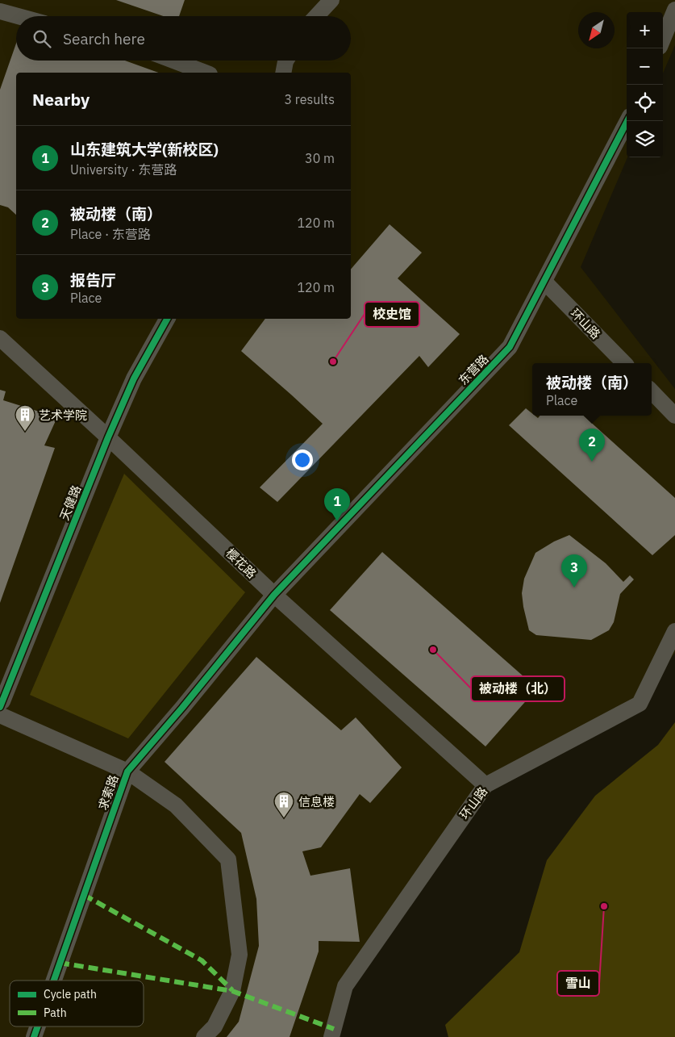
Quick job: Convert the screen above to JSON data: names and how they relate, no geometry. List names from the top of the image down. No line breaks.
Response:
{"streets":{"street":["环山路","东营路","天健路","樱花路","求索路"]},"crossings":[["环山路","东营路"],["环山路","樱花路"],["东营路","樱花路"],["东营路","求索路"],["天健路","樱花路"],["樱花路","求索路"]],"places":{"other":["校史馆","被动楼（北）","雪山"],"building":["艺术学院","信息楼"]},"legend":["Cycle path","Path"],"north":"bottom left","page":{"map_buttons":["+","−"],"search":"Search here","heading":["Nearby","3 results"],"list":[{"mark":"1","name":"山东建筑大学(新校区)","note":"University · 东营路","value":"30 m"},{"mark":"2","name":"被动楼（南）","note":"Place · 东营路","value":"120 m"},{"mark":"3","name":"报告厅","note":"Place","value":"120 m"}],"popup":["被动楼（南）","Place"],"pins":["2","1","3"]}}
